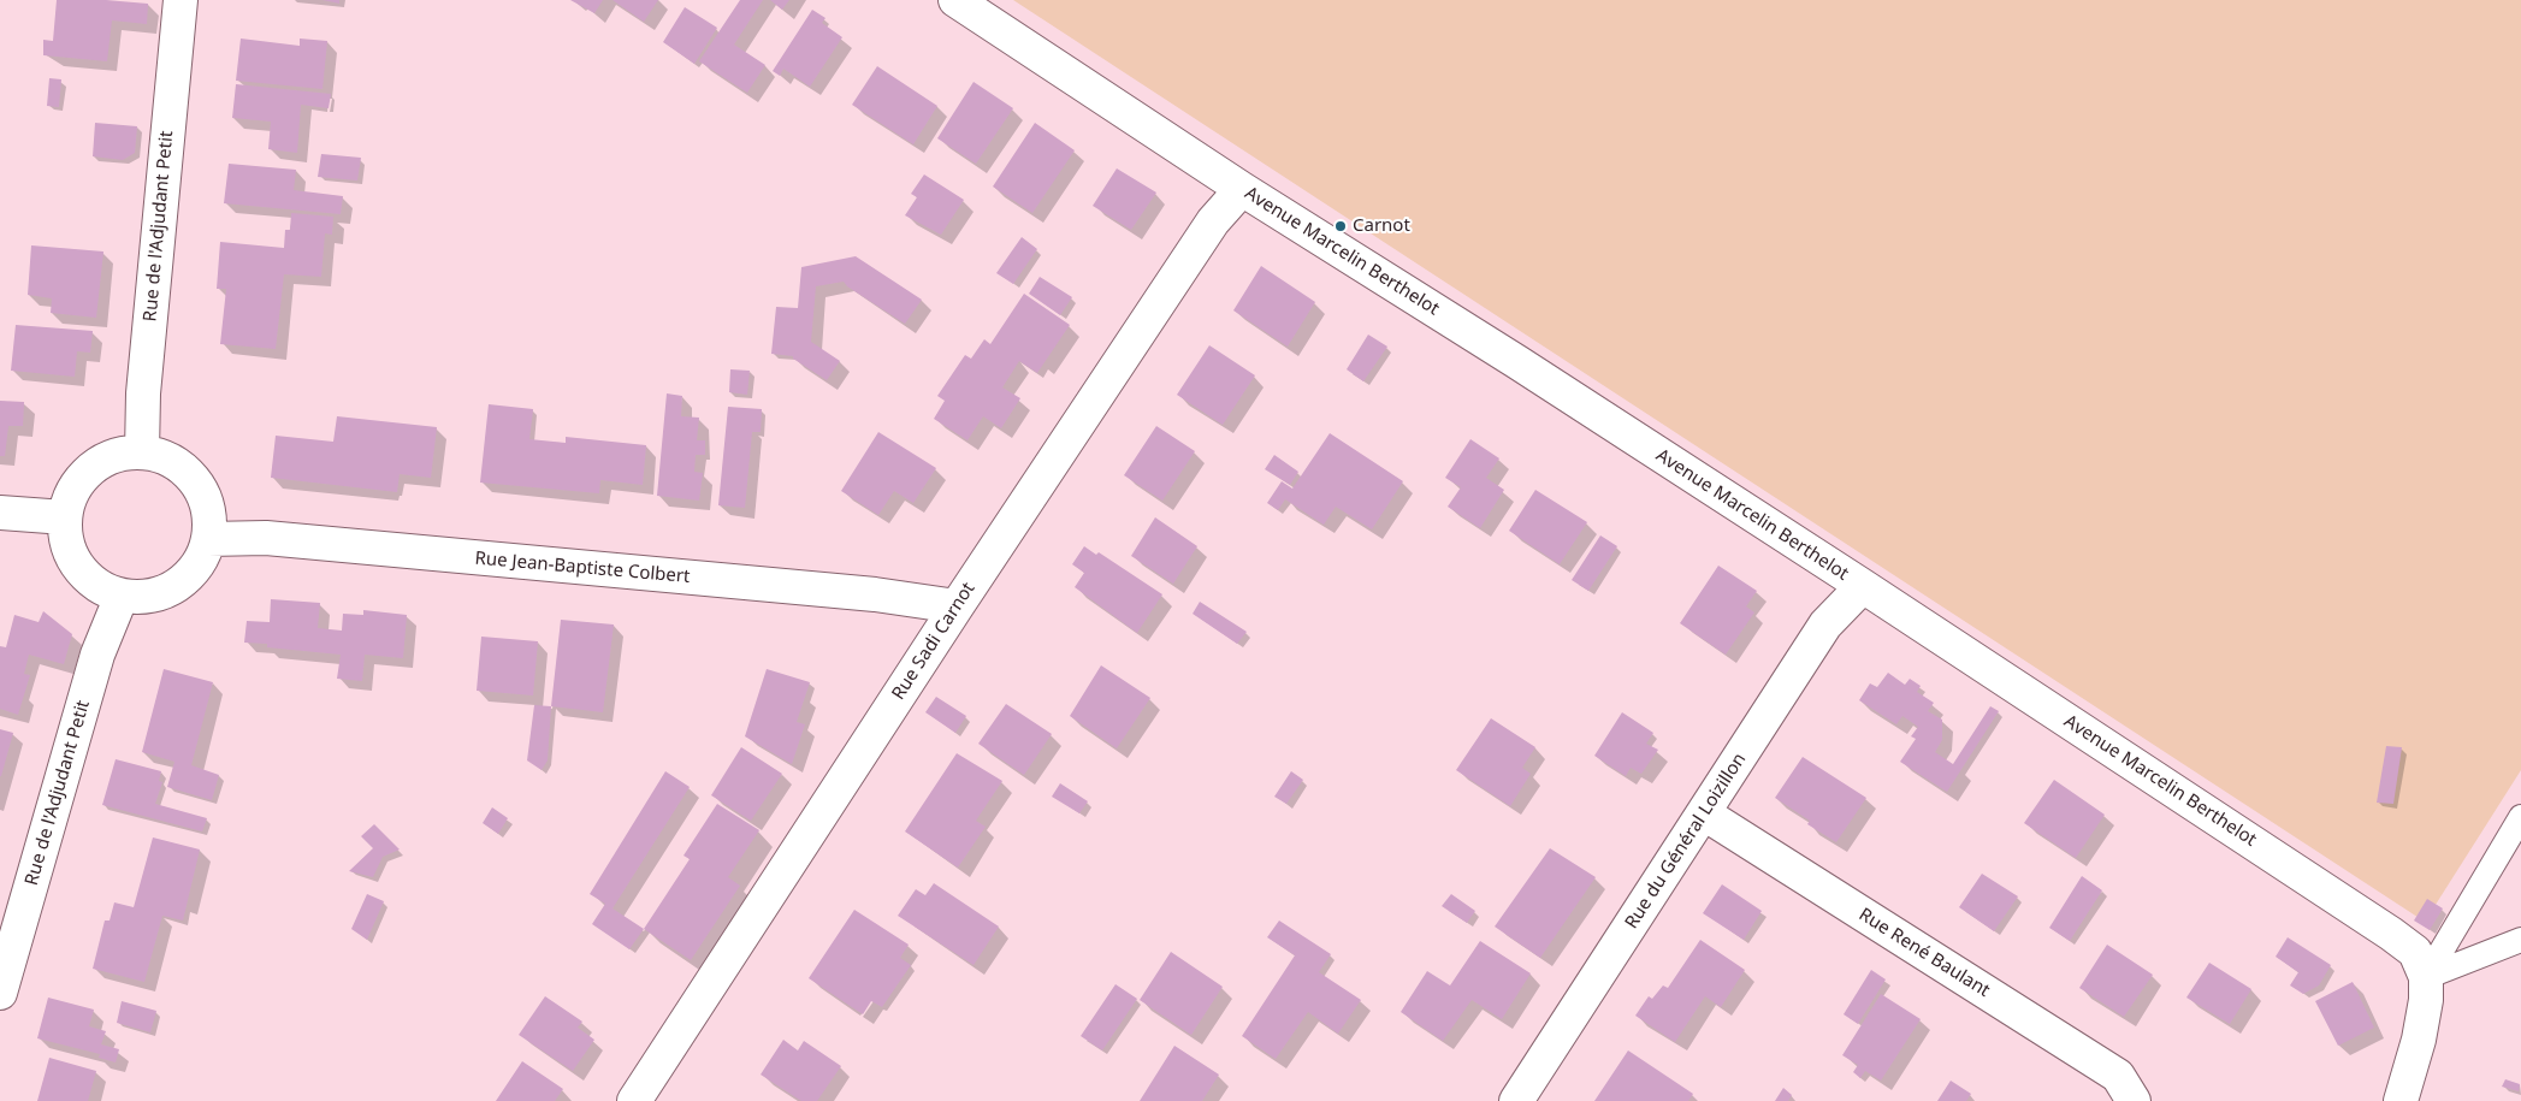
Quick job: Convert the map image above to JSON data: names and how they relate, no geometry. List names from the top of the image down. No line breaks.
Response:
{"streets":{"street":["Rue de l'Adjudant Petit","Avenue Marcelin Berthelot","Rue Jean-Baptiste Colbert","Rue Sadi Carnot","Rue du Général Loizillon","Rue René Baulant"]},"crossings":[["Rue de l'Adjudant Petit","Rue Jean-Baptiste Colbert"],["Avenue Marcelin Berthelot","Rue Sadi Carnot"],["Avenue Marcelin Berthelot","Rue du Général Loizillon"],["Rue Jean-Baptiste Colbert","Rue Sadi Carnot"],["Rue du Général Loizillon","Rue René Baulant"]],"places":["Carnot"]}
